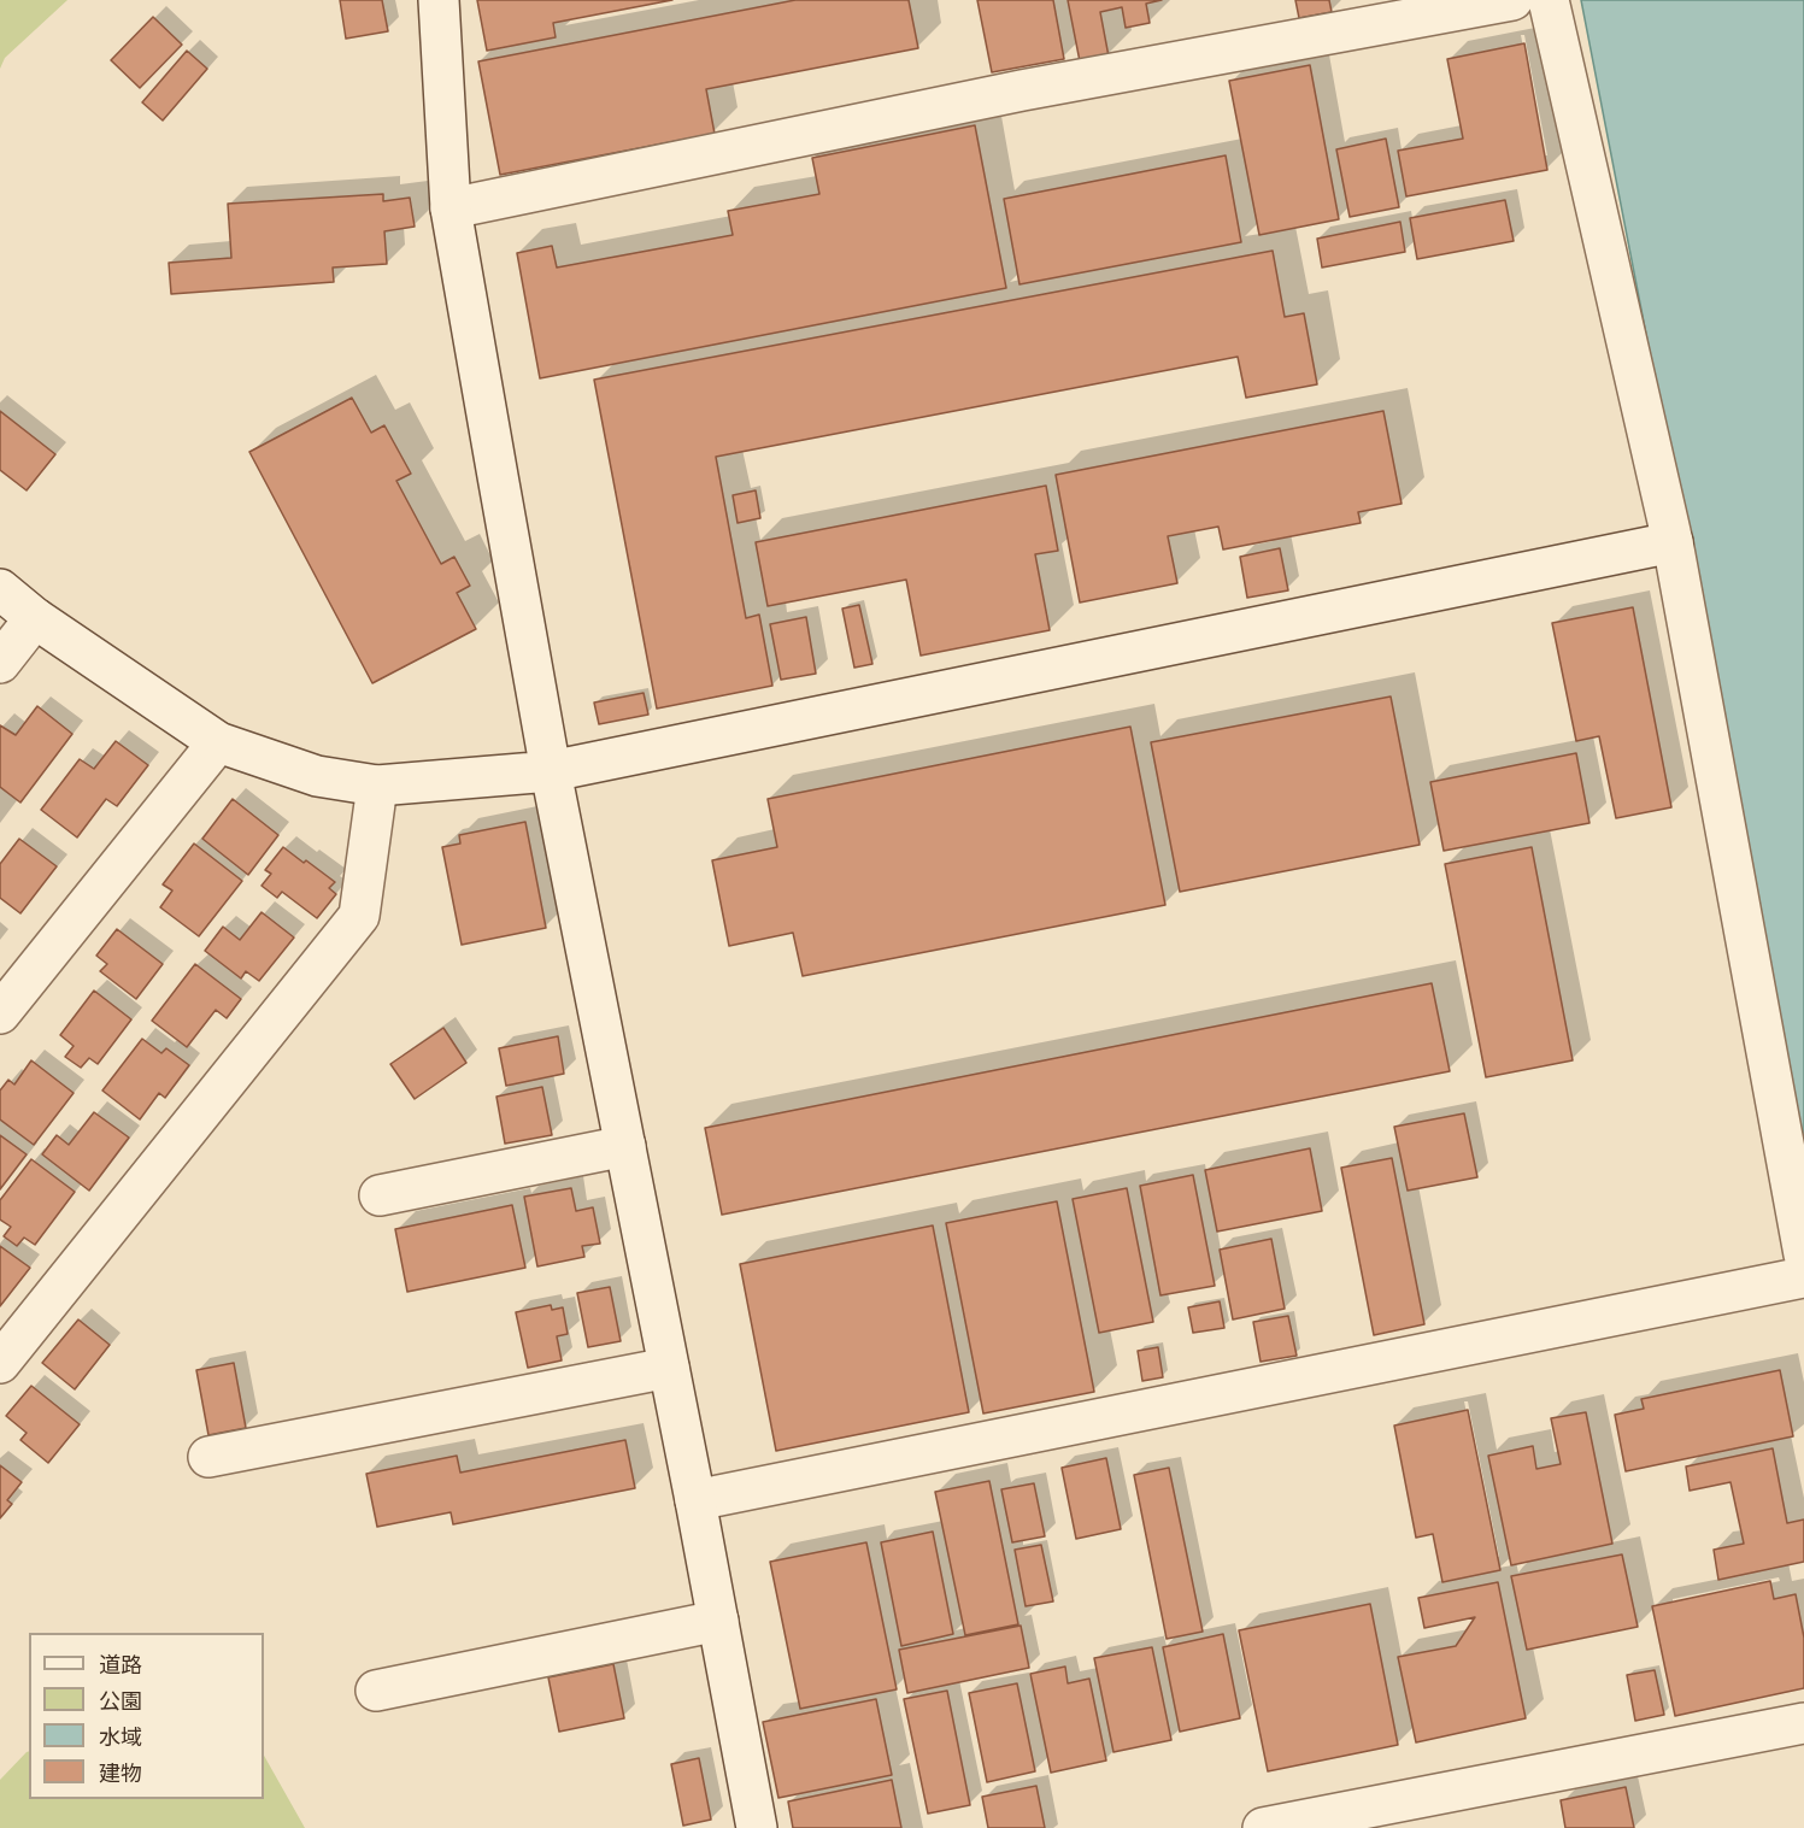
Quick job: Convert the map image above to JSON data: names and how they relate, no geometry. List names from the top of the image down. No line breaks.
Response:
{"legend":["道路","公園","水域","建物"]}
